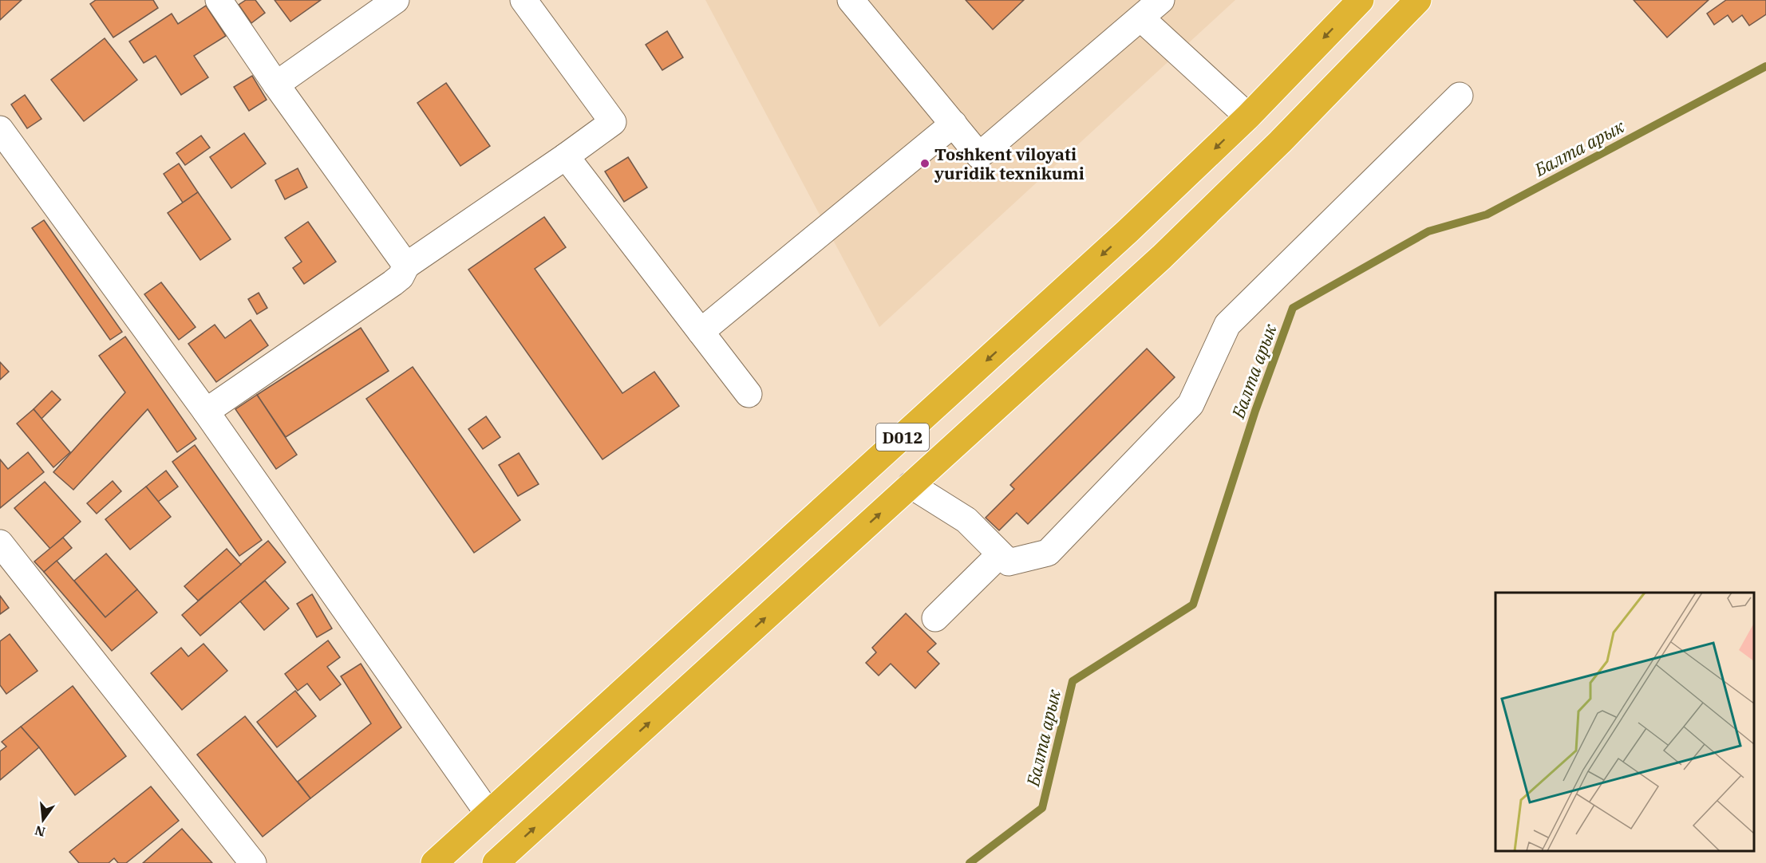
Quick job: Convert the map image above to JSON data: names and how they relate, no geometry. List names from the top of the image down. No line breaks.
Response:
{"streets":{"highway":["D012"]},"water":["Балта арык"],"places":["Toshkent viloyati yuridik texnikumi"],"north":"bottom"}
